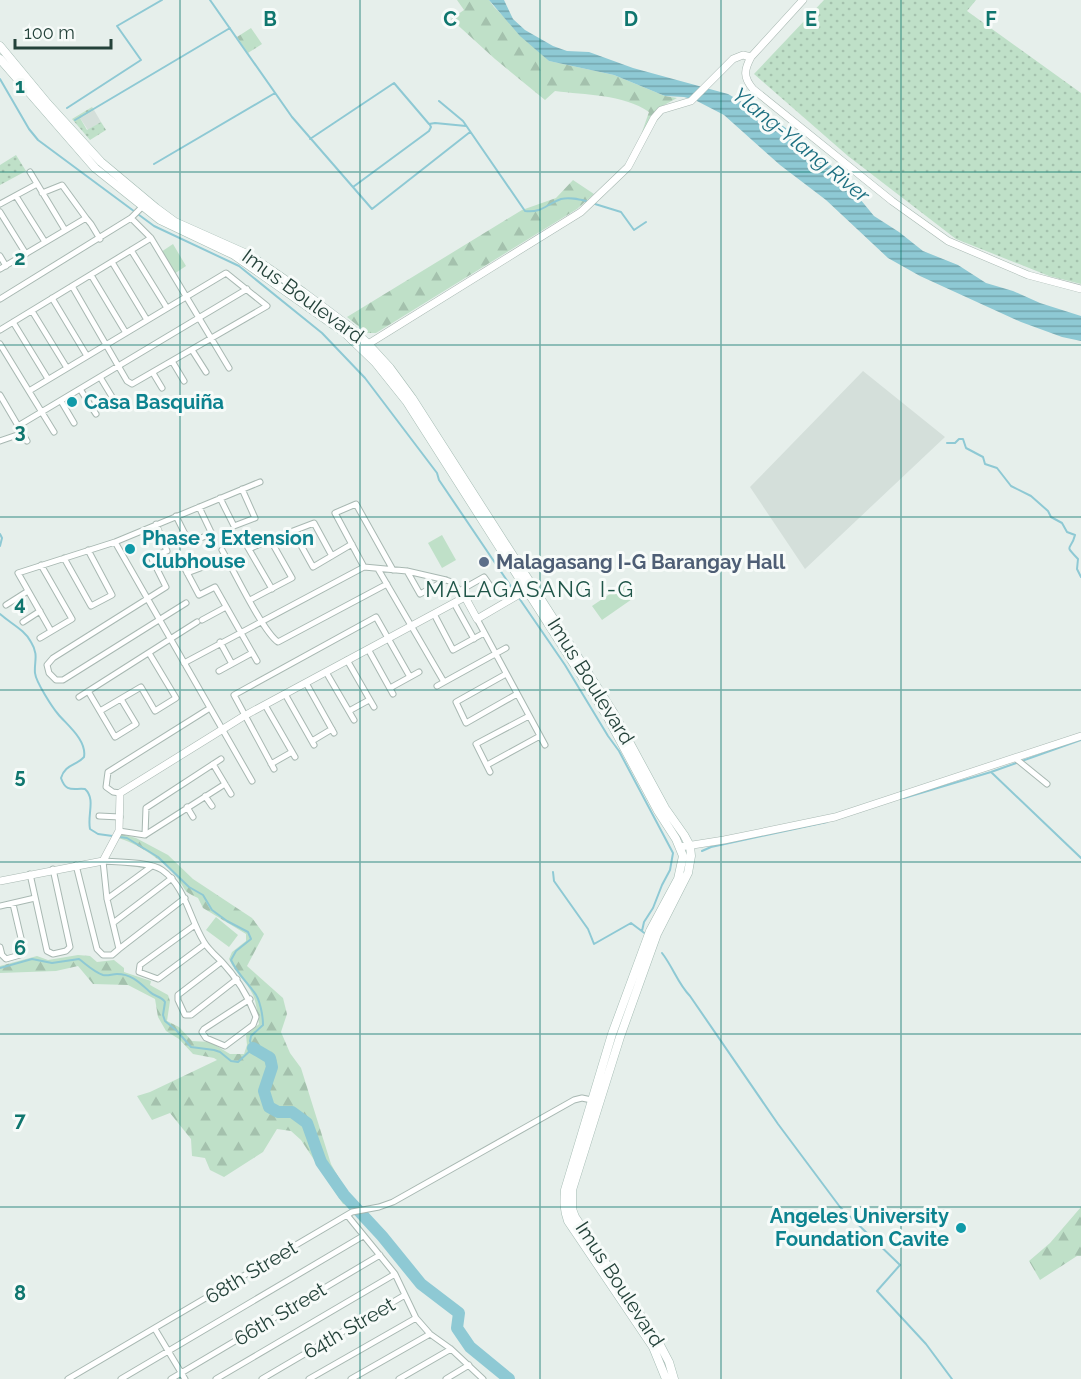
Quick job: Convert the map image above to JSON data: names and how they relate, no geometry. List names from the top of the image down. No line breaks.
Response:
{"streets":{"main road":["Imus Boulevard"],"street":["68th Street","66th Street","64th Street"]},"crossings":[["Imus Boulevard","68th Street"]],"districts":["MALAGASANG I-G"],"water":["Ylang-Ylang River"],"places":["Casa Basquiña","Phase 3 Extension Clubhouse","Malagasang I-G Barangay Hall","Angeles University Foundation Cavite"],"scale_bar":"100 m","grid":{"columns":["B","C","D","E","F"],"rows":["1","2","3","4","5","6","7","8"]}}
